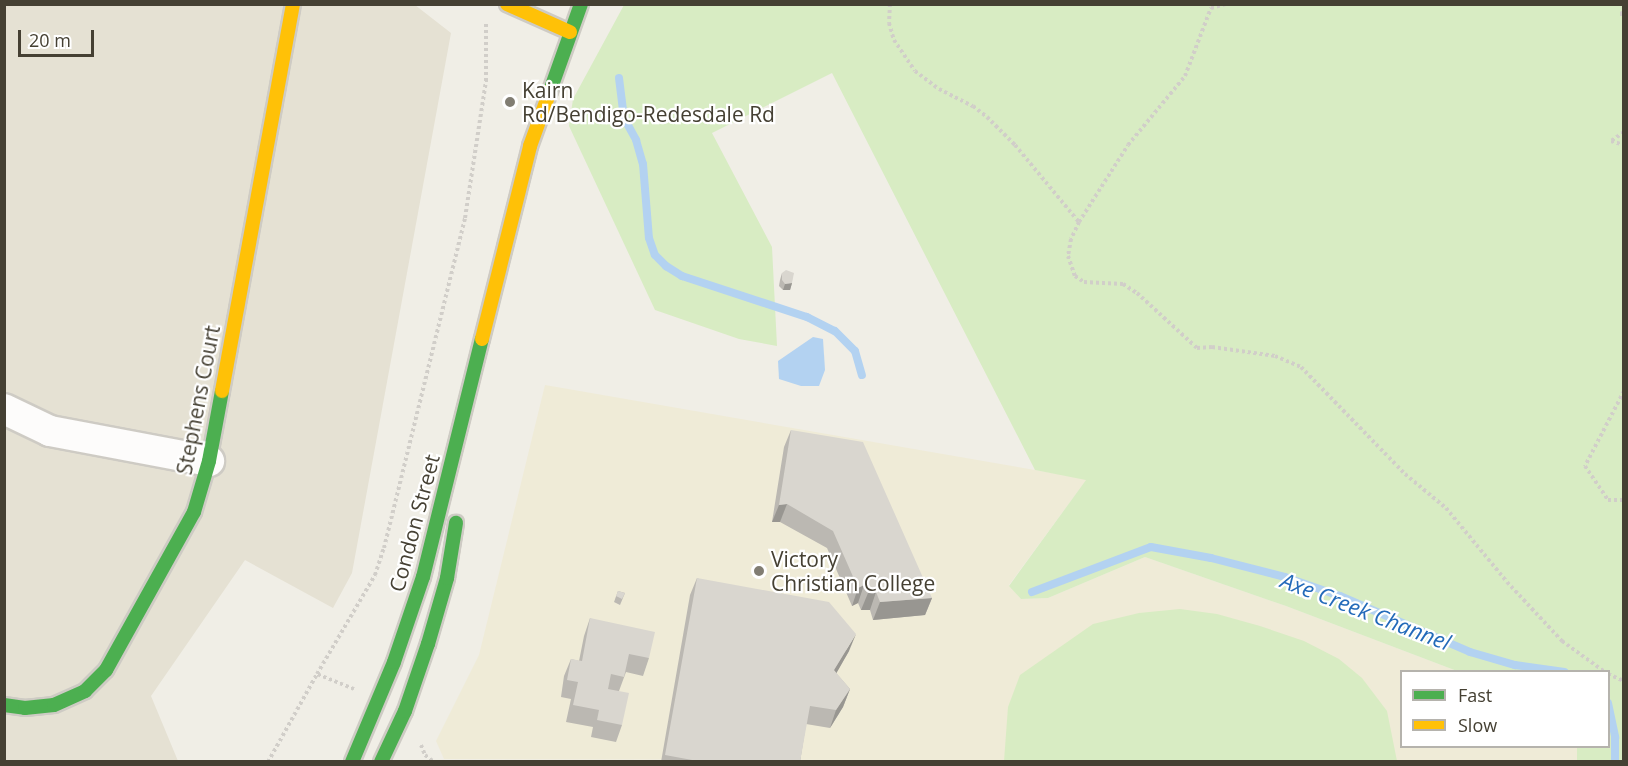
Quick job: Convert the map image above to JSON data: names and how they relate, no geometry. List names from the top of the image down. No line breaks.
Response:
{"streets":{"main road":["Stephens Court","Condon Street"]},"water":["Axe Creek Channel"],"places":["Kairn Rd/Bendigo-Redesdale Rd","Victory Christian College"],"legend":["Fast","Slow"],"scale_bar":"20 m"}
